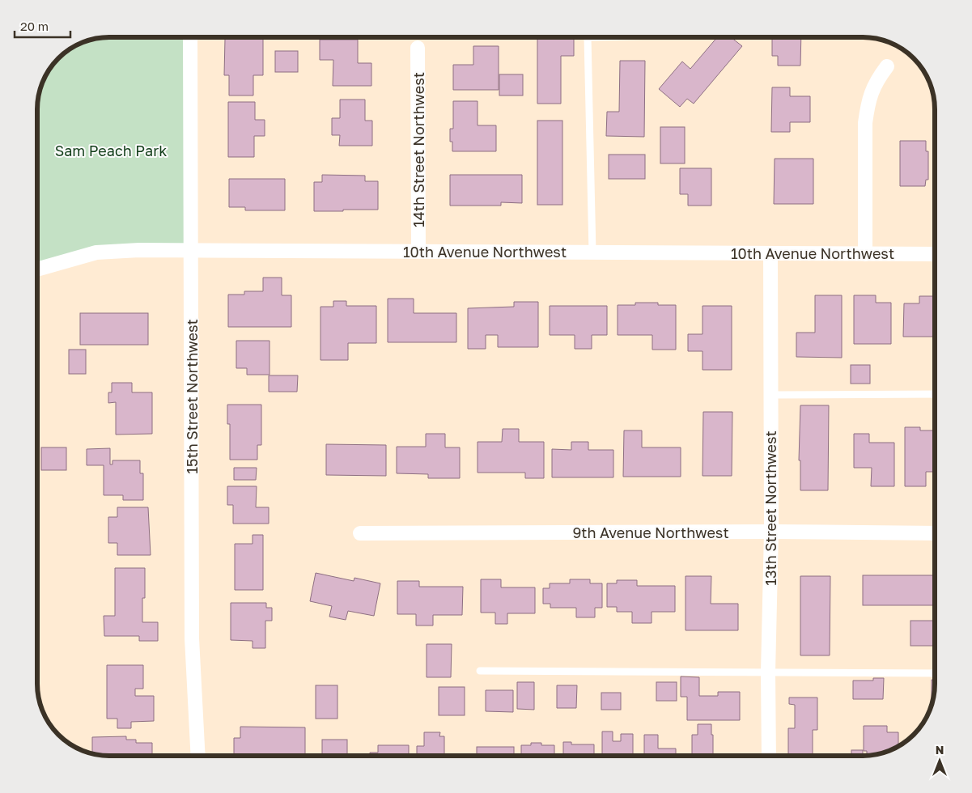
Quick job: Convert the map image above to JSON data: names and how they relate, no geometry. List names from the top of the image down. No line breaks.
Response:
{"streets":{"street":["14th Street Northwest","10th Avenue Northwest","15th Street Northwest","13th Street Northwest","9th Avenue Northwest"]},"crossings":[["14th Street Northwest","10th Avenue Northwest"],["10th Avenue Northwest","15th Street Northwest"],["10th Avenue Northwest","13th Street Northwest"],["13th Street Northwest","9th Avenue Northwest"]],"parks":["Sam Peach Park"],"scale_bar":"20 m","north":"top"}
